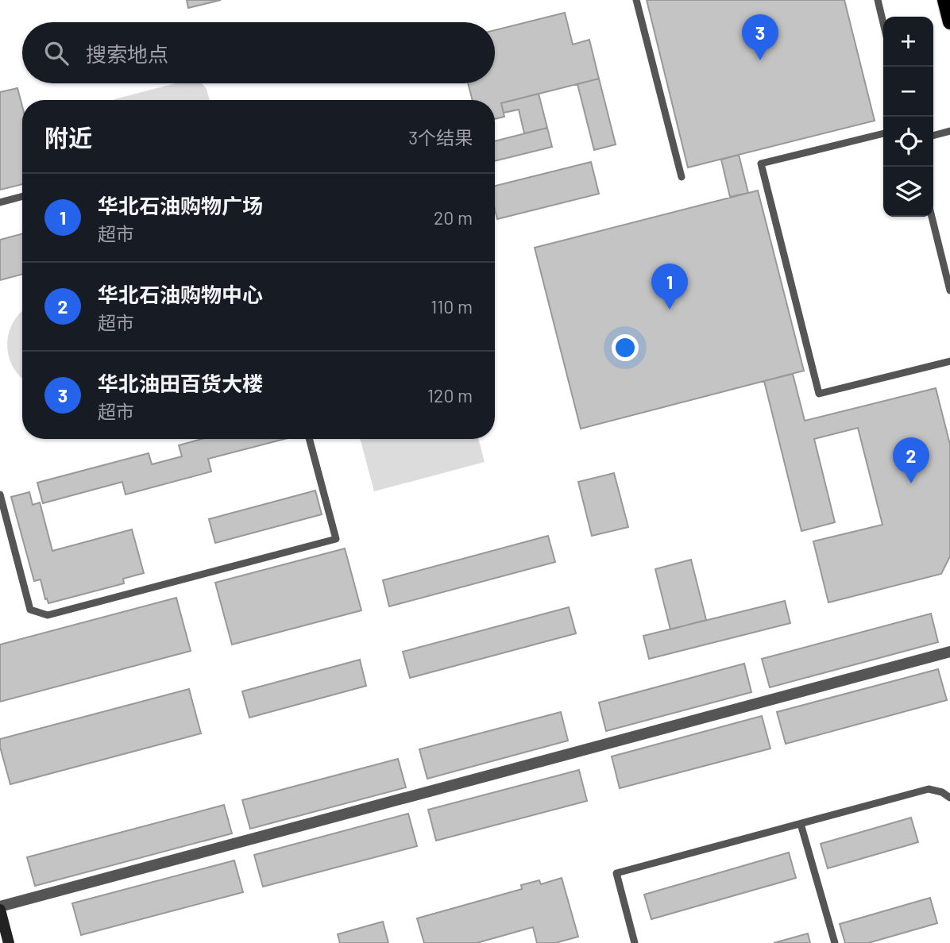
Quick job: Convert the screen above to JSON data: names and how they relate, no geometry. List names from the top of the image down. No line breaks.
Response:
{"page":{"pins":["3","1","2"],"map_buttons":["+","−"],"search":"搜索地点","heading":["附近","3个结果"],"list":[{"mark":"1","name":"华北石油购物广场","note":"超市","value":"20 m"},{"mark":"2","name":"华北石油购物中心","note":"超市","value":"110 m"},{"mark":"3","name":"华北油田百货大楼","note":"超市","value":"120 m"}]}}
